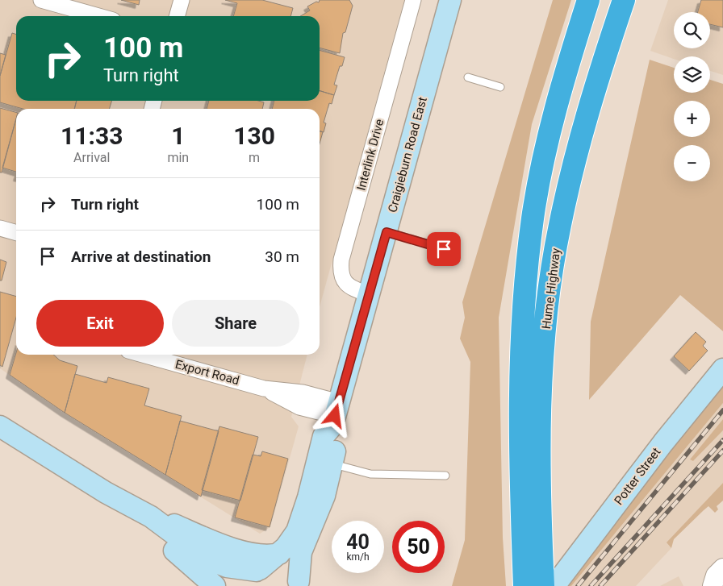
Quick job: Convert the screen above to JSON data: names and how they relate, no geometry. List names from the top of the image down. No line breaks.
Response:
{"streets":{"highway":["Hume Highway"],"main road":["Craigieburn Road East","Potter Street"],"street":["Interlink Drive","Export Road"]},"crossings":[["Interlink Drive","Craigieburn Road East"],["Craigieburn Road East","Export Road"]],"page":{"map_buttons":["+","−"],"turn":["100 m","Turn right"],"eta":["11:33","Arrival","1","min","130","m"],"list":[{"name":"Turn right","value":"100 m"},{"name":"Arrive at destination","value":"30 m"}],"buttons":["Exit","Share"],"speed":"40 km/h","limit":"50"}}
